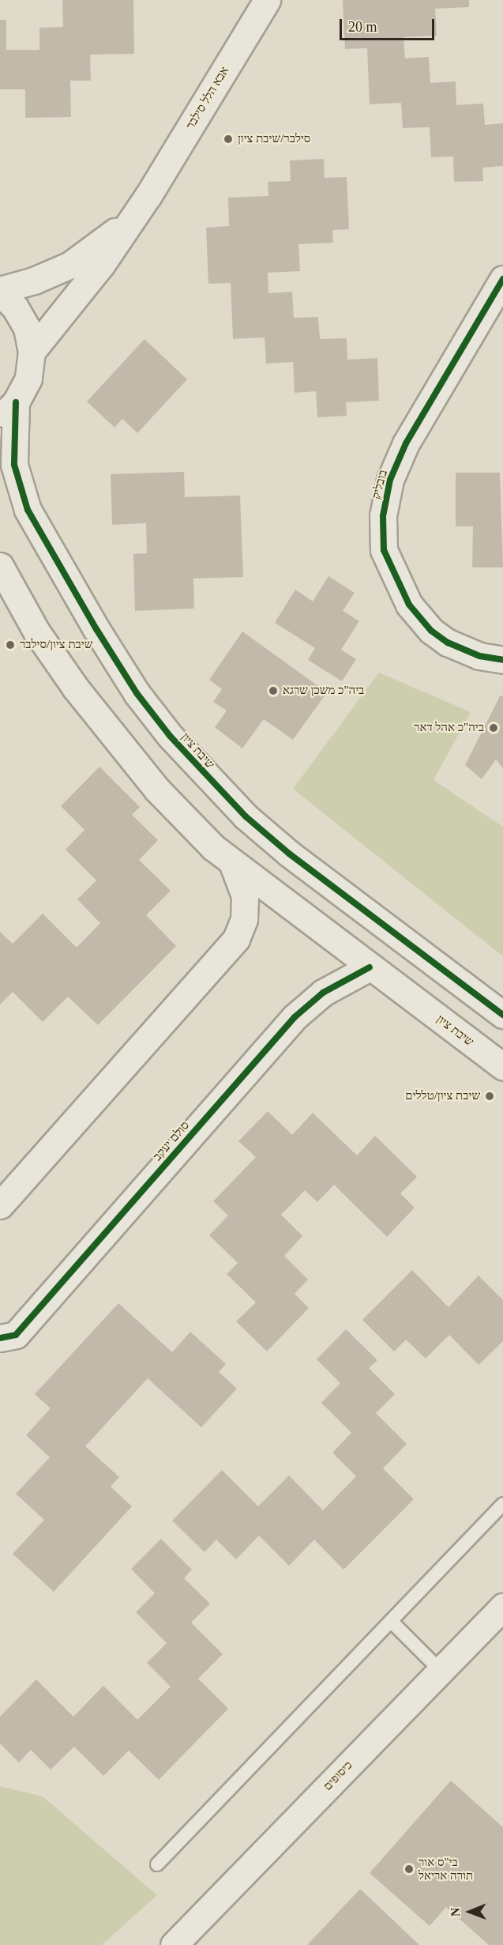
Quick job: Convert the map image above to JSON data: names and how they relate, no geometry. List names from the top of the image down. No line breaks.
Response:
{"streets":{"street":["אבא הלל סילבר","בובליק","שיבת ציון","סולם יעקב","כיסופים"]},"crossings":[["שיבת ציון","סולם יעקב"]],"places":["סילבר/שיבת ציון","שיבת ציון/סילבר","ביה\"כ משכן שרגא","ביה\"כ אהל דאר","שיבת ציון/טללים","בי\"ס אור תורה אריאל"],"scale_bar":"20 m","north":"left"}
